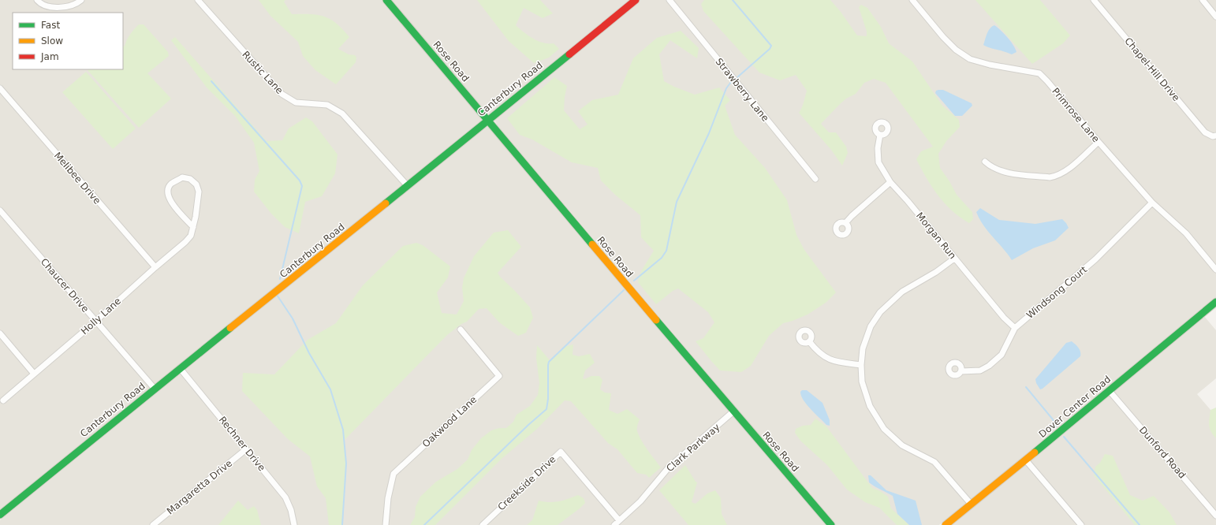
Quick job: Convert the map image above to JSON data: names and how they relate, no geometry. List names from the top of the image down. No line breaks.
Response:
{"streets":{"street":["Rose Road","Chapel-Hill Drive","Rustic Lane","Canterbury Road","Strawberry Lane","Primrose Lane","Melibee Drive","Morgan Run","Chaucer Drive","Windsong Court","Holly Lane","Dover Center Road","Oakwood Lane","Rechner Drive","Clark Parkway","Dunford Road","Creekside Drive","Margaretta Drive"]},"crossings":[["Rose Road","Canterbury Road"],["Rose Road","Clark Parkway"],["Rustic Lane","Canterbury Road"],["Canterbury Road","Chaucer Drive"],["Canterbury Road","Rechner Drive"],["Primrose Lane","Windsong Court"],["Melibee Drive","Holly Lane"],["Morgan Run","Windsong Court"],["Chaucer Drive","Holly Lane"],["Dover Center Road","Dunford Road"],["Rechner Drive","Margaretta Drive"],["Clark Parkway","Creekside Drive"]],"legend":["Fast","Slow","Jam"]}
